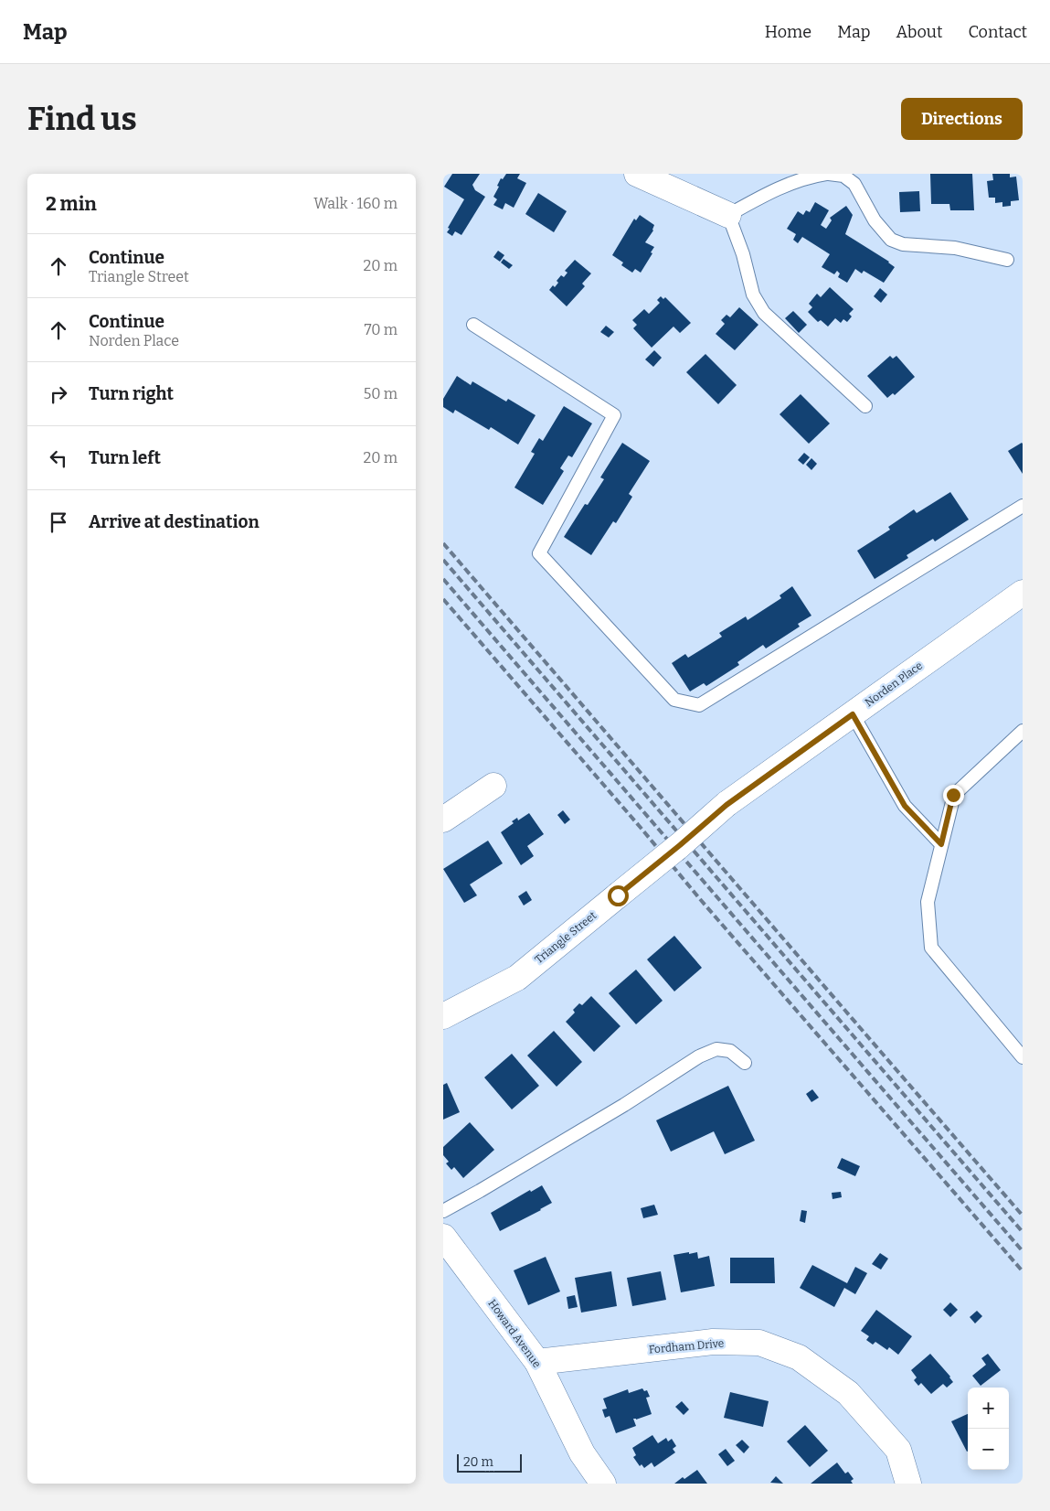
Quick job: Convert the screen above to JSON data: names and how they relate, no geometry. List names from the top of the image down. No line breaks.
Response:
{"streets":{"street":["Norden Place","Triangle Street","Howard Avenue","Fordham Drive"]},"crossings":[["Norden Place","Triangle Street"],["Howard Avenue","Fordham Drive"]],"scale_bar":"20 m","page":{"header":"Map","nav":["Home","Map","About","Contact"],"buttons":"Directions","title":"Find us","heading":["2 min","Walk · 160 m"],"list":[["Continue","Triangle Street","20 m"],["Continue","Norden Place","70 m"],["Turn right","50 m"],["Turn left","20 m"],"Arrive at destination"],"map_buttons":["+","−"],"scale":"20 m"}}
